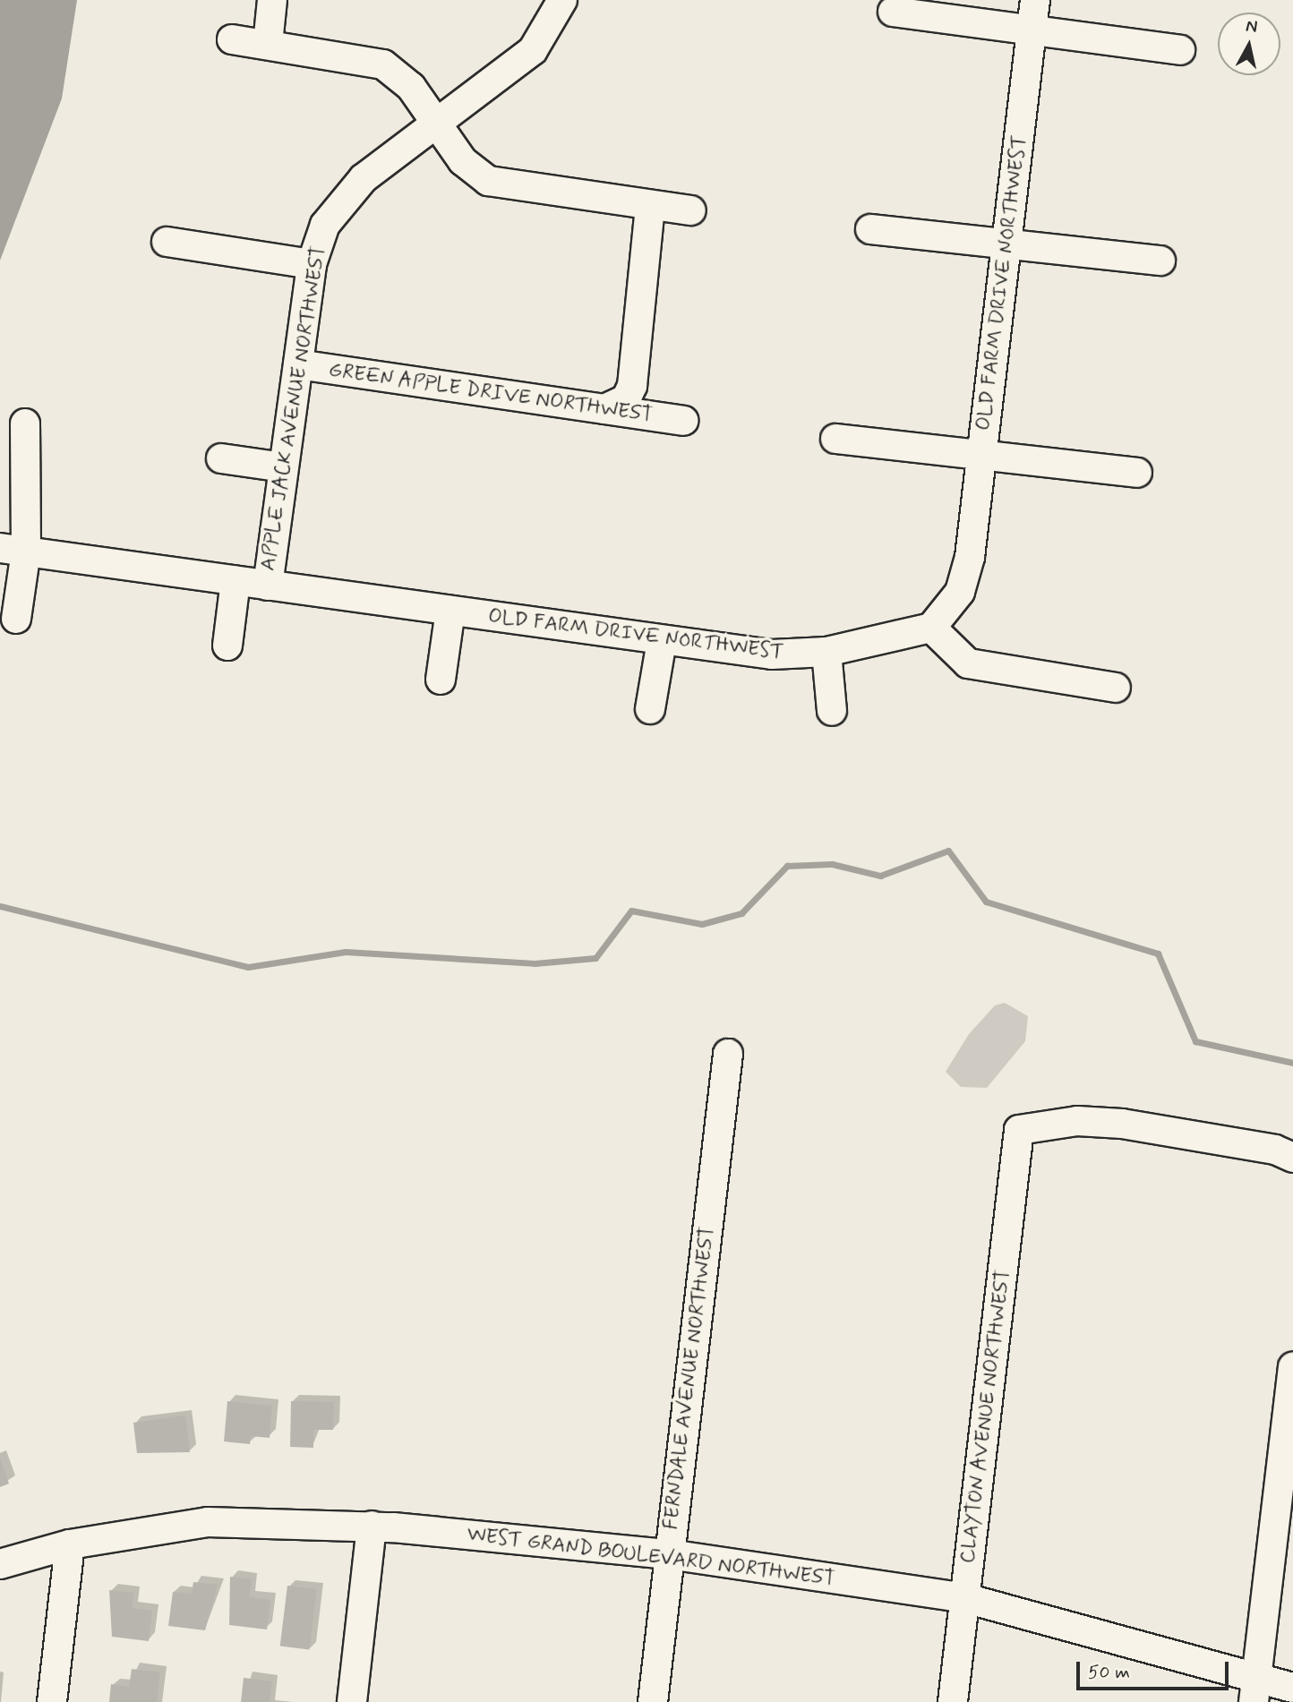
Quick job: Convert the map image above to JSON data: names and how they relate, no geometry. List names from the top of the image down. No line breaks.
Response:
{"streets":{"street":["OLD FARM DRIVE NORTHWEST","GREEN APPLE DRIVE NORTHWEST","APPLE JACK AVENUE NORTHWEST","FERNDALE AVENUE NORTHWEST","CLAYTON AVENUE NORTHWEST","WEST GRAND BOULEVARD NORTHWEST"]},"crossings":[["OLD FARM DRIVE NORTHWEST","APPLE JACK AVENUE NORTHWEST"],["GREEN APPLE DRIVE NORTHWEST","APPLE JACK AVENUE NORTHWEST"],["FERNDALE AVENUE NORTHWEST","WEST GRAND BOULEVARD NORTHWEST"],["CLAYTON AVENUE NORTHWEST","WEST GRAND BOULEVARD NORTHWEST"]],"scale_bar":"50 m","north":"top"}
